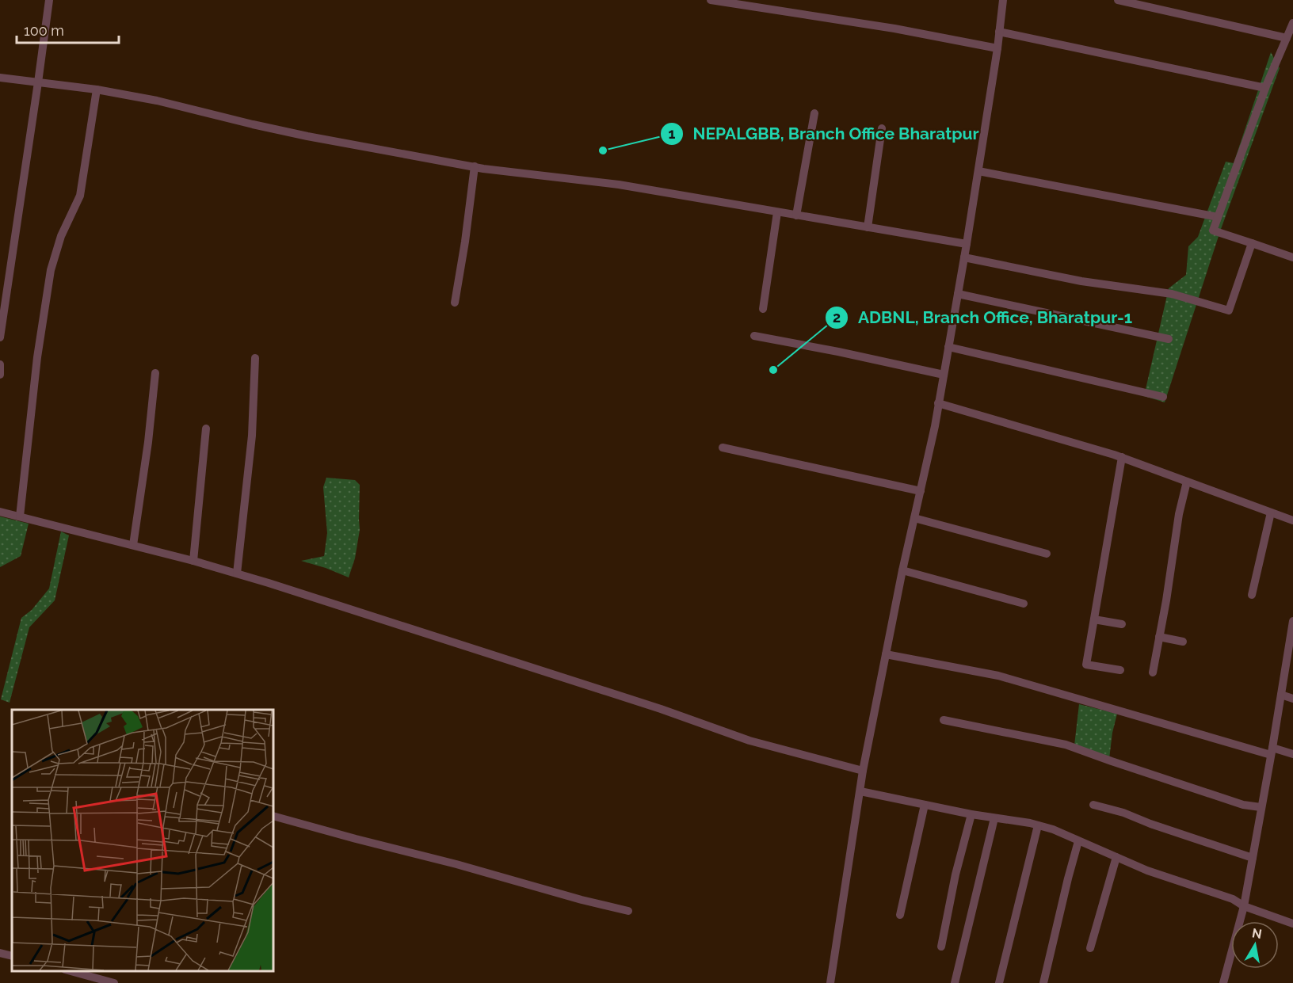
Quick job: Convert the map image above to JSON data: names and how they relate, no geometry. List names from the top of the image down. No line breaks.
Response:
{"places":["NEPALGBB, Branch Office Bharatpur","ADBNL, Branch Office, Bharatpur-1"],"scale_bar":"100 m","north":"top"}
